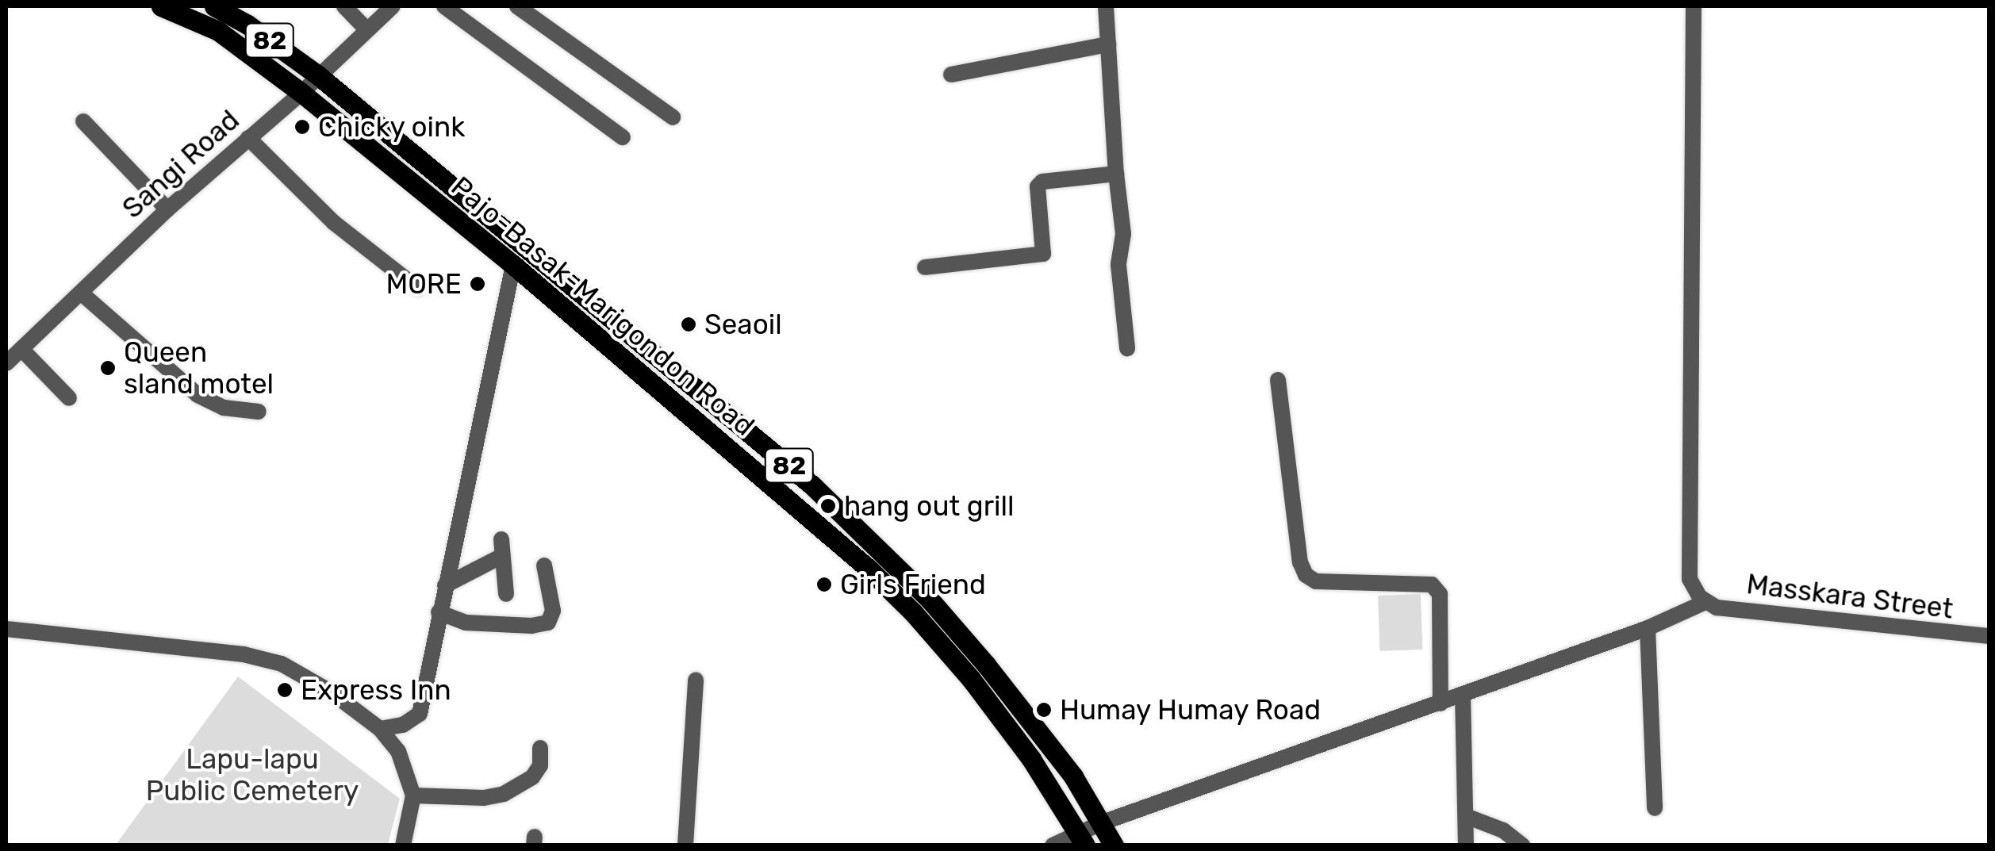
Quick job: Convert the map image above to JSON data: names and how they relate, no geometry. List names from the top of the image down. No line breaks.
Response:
{"streets":{"main road":["82","Pajo-Basak-Marigondon Road"],"street":["Sangi Road","Masskara Street"]},"crossings":[["Sangi Road","Pajo-Basak-Marigondon Road"]],"parks":["Lapu-lapu Public Cemetery"],"places":["Chicky oink","MORE","Seaoil","Queen sland motel","hang out grill","Girls Friend","Express Inn","Humay Humay Road"]}
